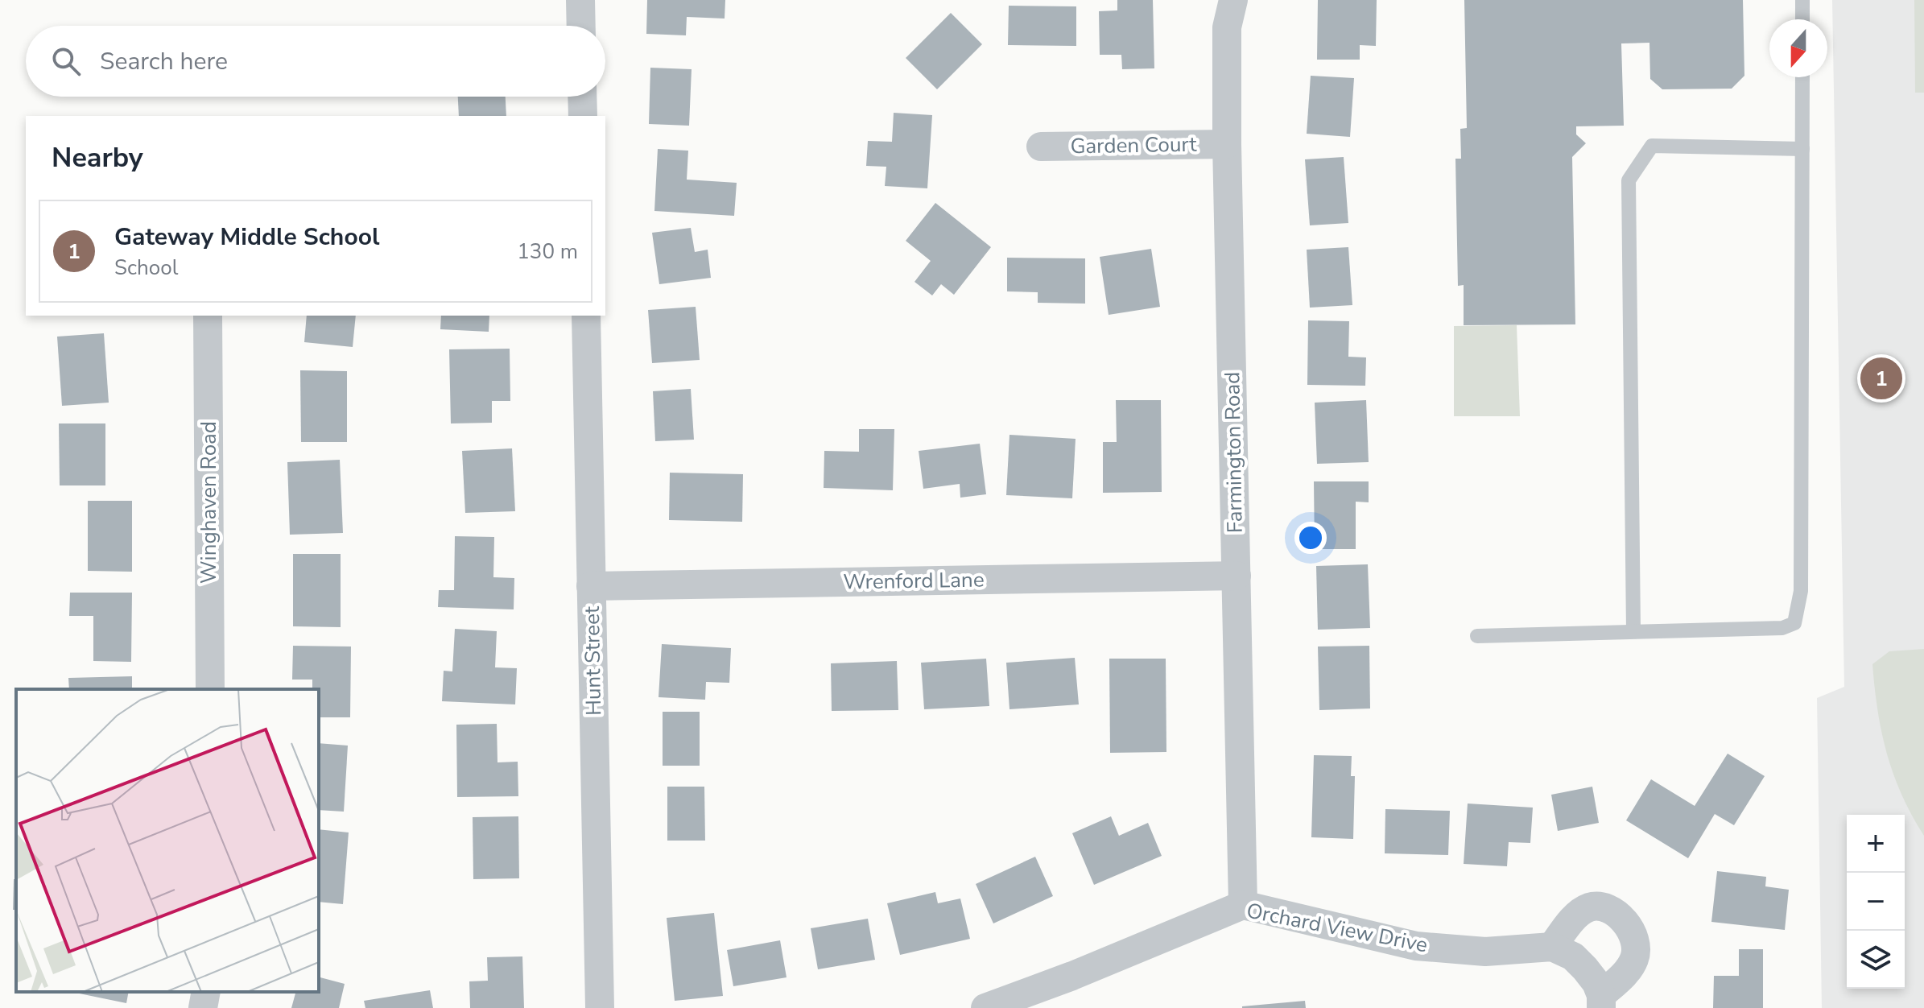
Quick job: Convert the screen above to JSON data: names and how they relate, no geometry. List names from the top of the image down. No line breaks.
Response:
{"streets":{"street":["Garden Court","Farmington Road","Winghaven Road","Wrenford Lane","Hunt Street","Orchard View Drive"]},"crossings":[["Garden Court","Farmington Road"],["Farmington Road","Wrenford Lane"],["Farmington Road","Orchard View Drive"],["Wrenford Lane","Hunt Street"]],"north":"bottom","page":{"search":"Search here","heading":"Nearby","list":[{"mark":"1","name":"Gateway Middle School","note":"School","value":"130 m"}],"pins":"1","map_buttons":["+","−"]}}
